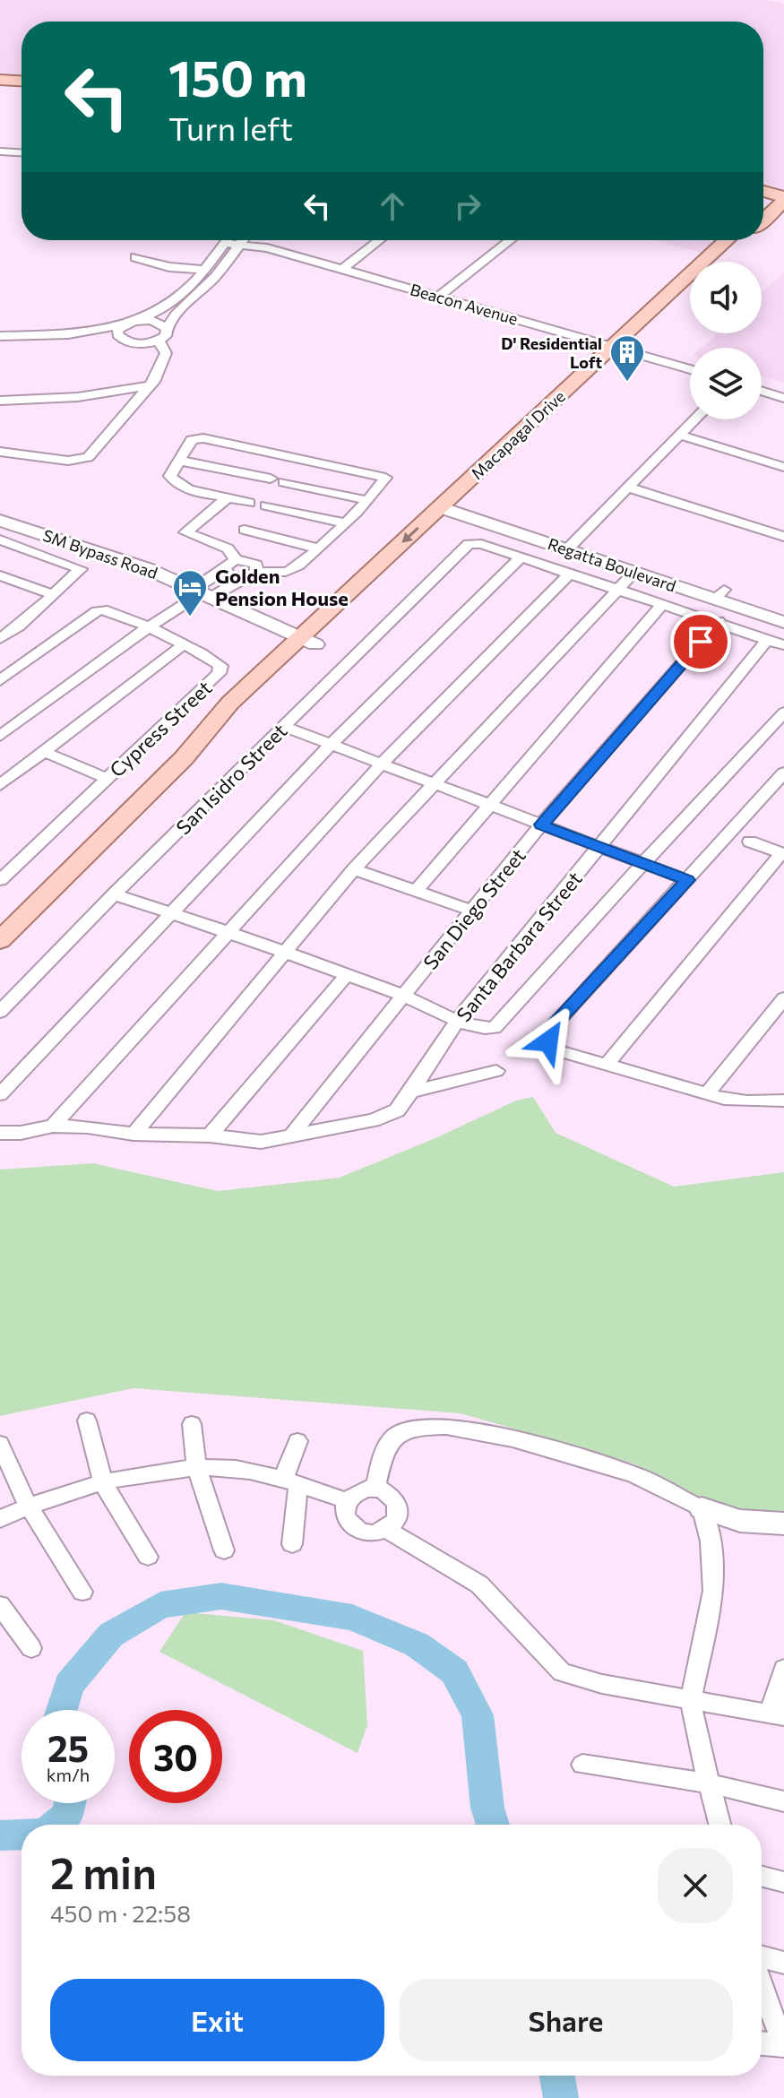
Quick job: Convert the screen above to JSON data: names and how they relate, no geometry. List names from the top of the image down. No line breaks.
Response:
{"streets":{"main road":["Macapagal Drive"],"street":["Beacon Avenue","SM Bypass Road","Regatta Boulevard","Cypress Street","San Isidro Street","San Diego Street","Santa Barbara Street"]},"crossings":[["Beacon Avenue","Macapagal Drive"],["Macapagal Drive","SM Bypass Road"],["Macapagal Drive","Regatta Boulevard"]],"places":{"building":["D' Residential Loft"],"hotel":["Golden Pension House"]},"page":{"turn":["150 m","Turn left"],"speed":"25 km/h","limit":"30","heading":["2 min","450 m · 22:58"],"buttons":["Exit","Share"]}}
